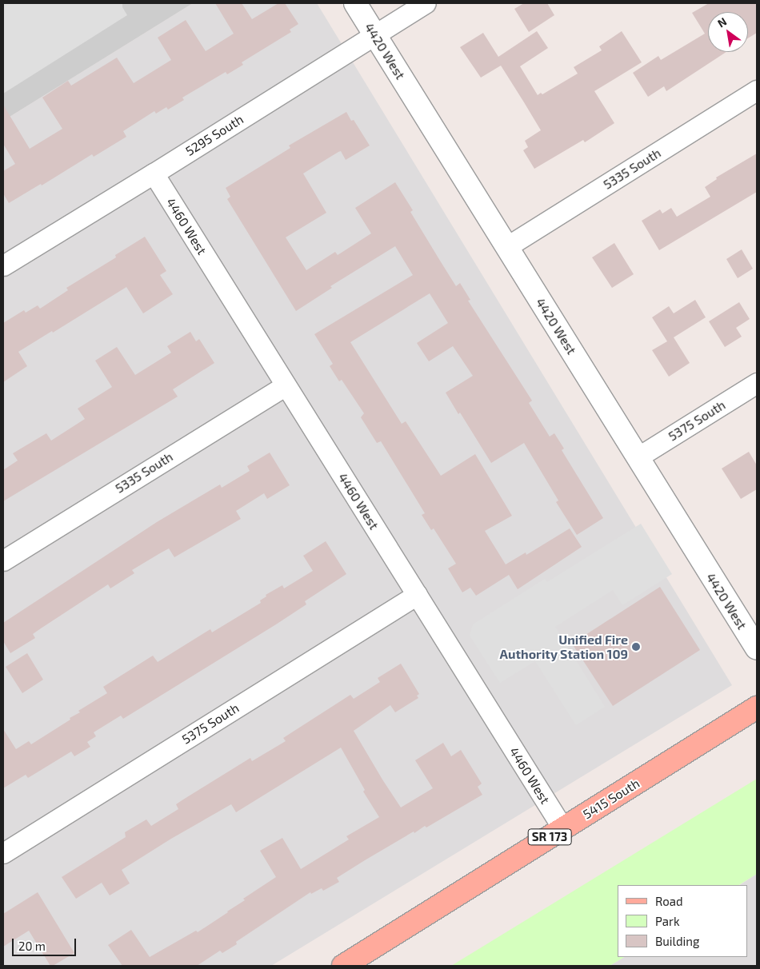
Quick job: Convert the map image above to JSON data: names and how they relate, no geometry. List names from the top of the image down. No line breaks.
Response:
{"streets":{"main road":["5415 South","SR 173"],"street":["4420 West","5295 South","5335 South","4460 West","5375 South"]},"crossings":[["4420 West","5295 South"],["4420 West","5335 South"],["4420 West","5375 South"],["5295 South","4460 West"],["5335 South","4460 West"],["4460 West","5375 South"],["4460 West","5415 South"]],"places":["Unified Fire Authority Station 109"],"legend":["Road","Park","Building"],"scale_bar":"20 m","north":"top left"}
